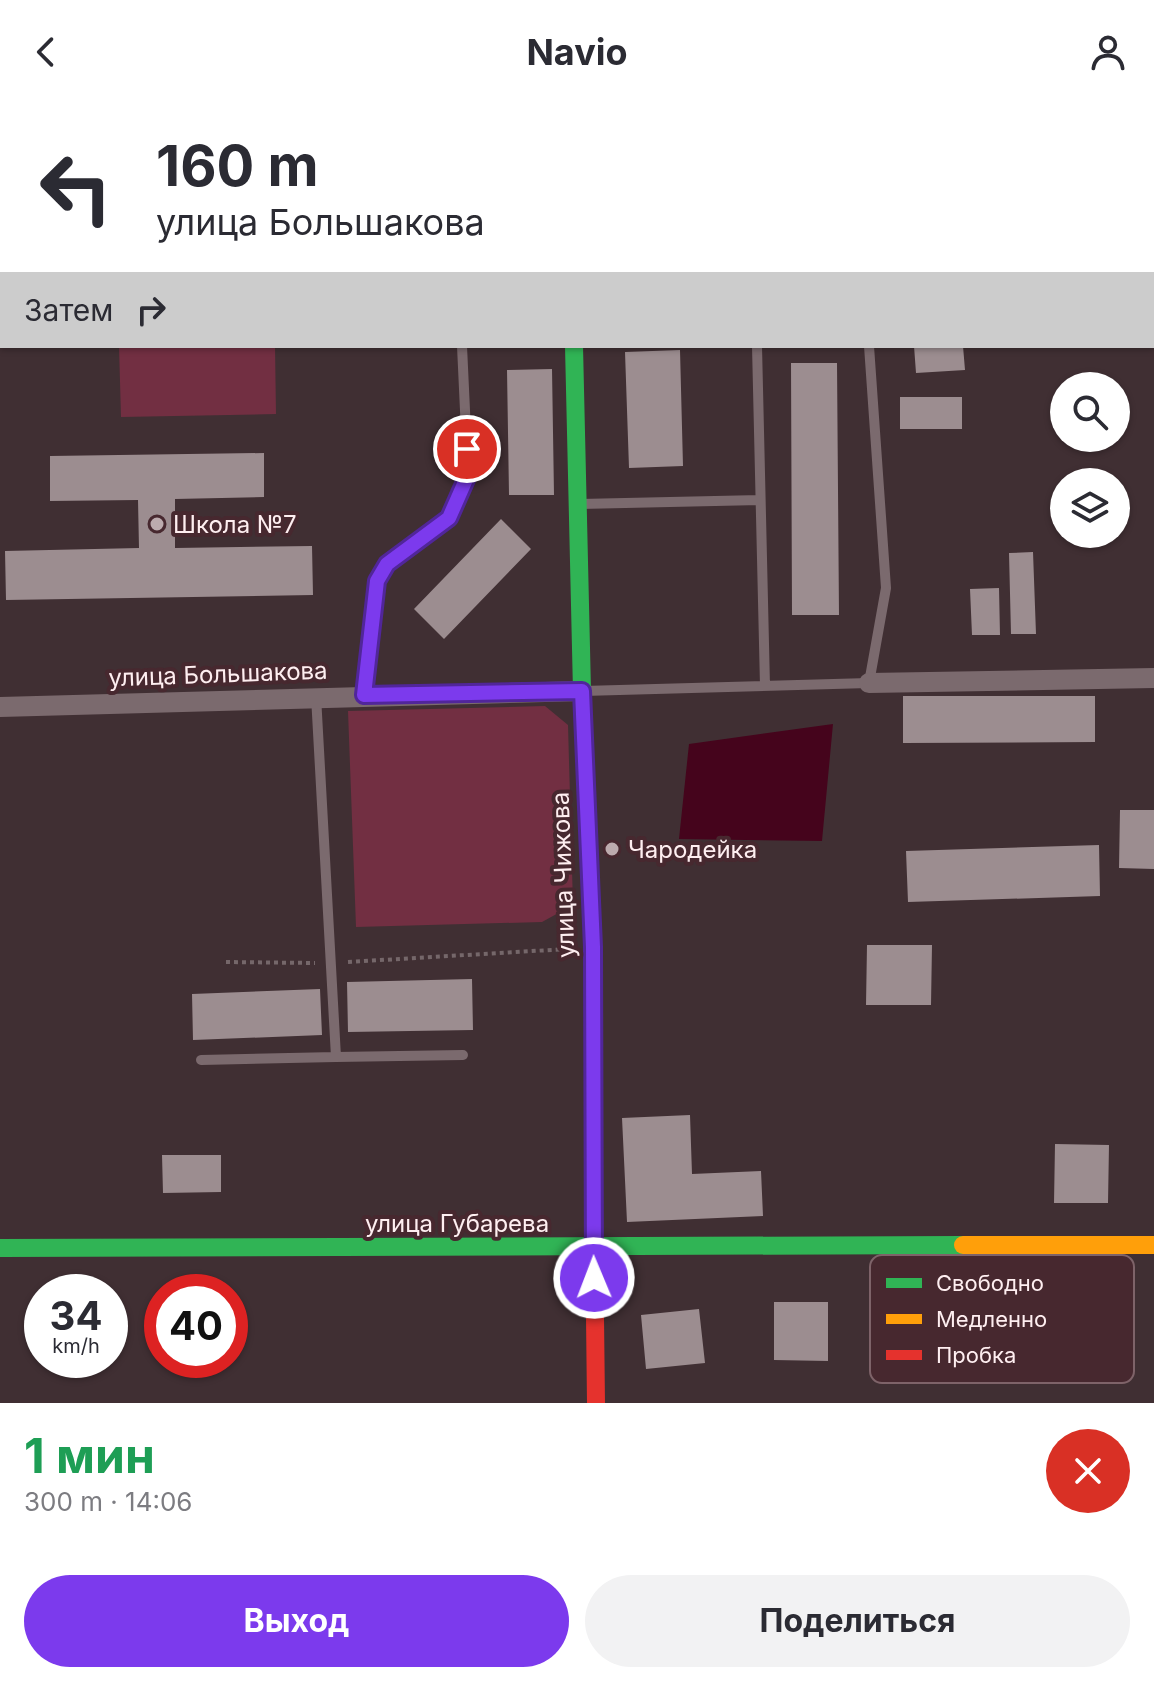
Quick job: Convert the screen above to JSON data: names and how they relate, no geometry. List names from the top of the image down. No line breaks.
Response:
{"streets":{"street":["улица Большакова","улица Чижова","улица Губарева"]},"crossings":[["улица Большакова","улица Чижова"],["улица Чижова","улица Губарева"]],"places":["Школа №7","Чародейка"],"legend":["Свободно","Медленно","Пробка"],"page":{"header":"Navio","turn":["160 m","улица Большакова"],"then":"Затем","speed":"34 km/h","limit":"40","heading":["1 мин","300 m · 14:06"],"buttons":["Выход","Поделиться"]}}
